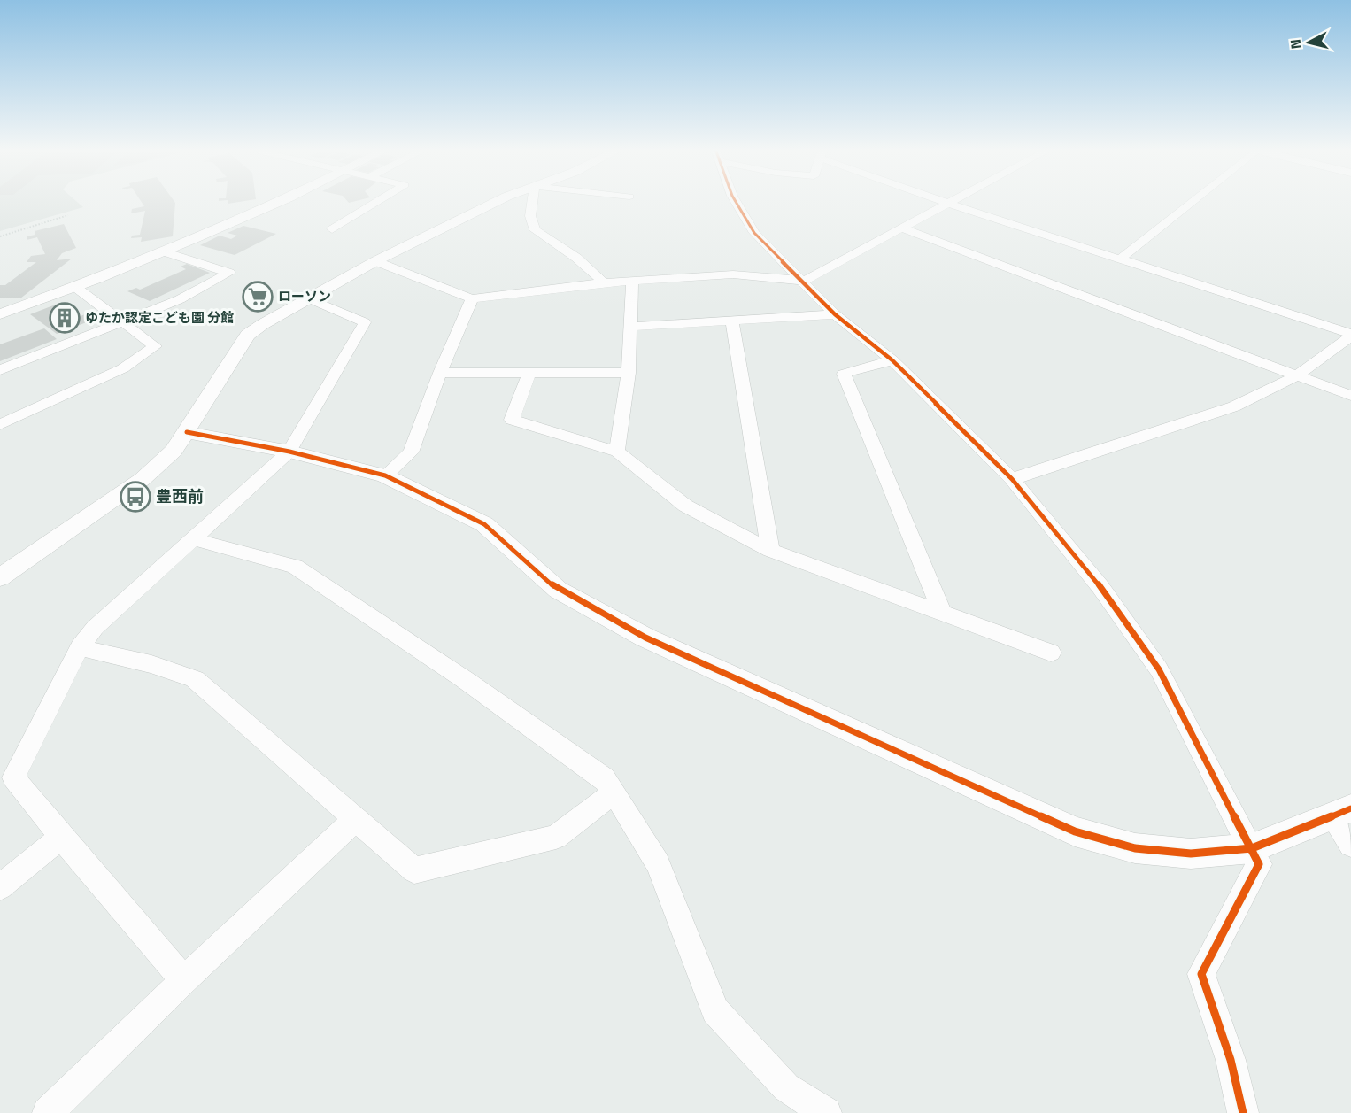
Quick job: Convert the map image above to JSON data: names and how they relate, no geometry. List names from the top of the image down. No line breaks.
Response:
{"places":{"supermarket":["ローソン"],"building":["ゆたか認定こども園 分館"],"bus stop":["豊西前"]},"north":"left"}
